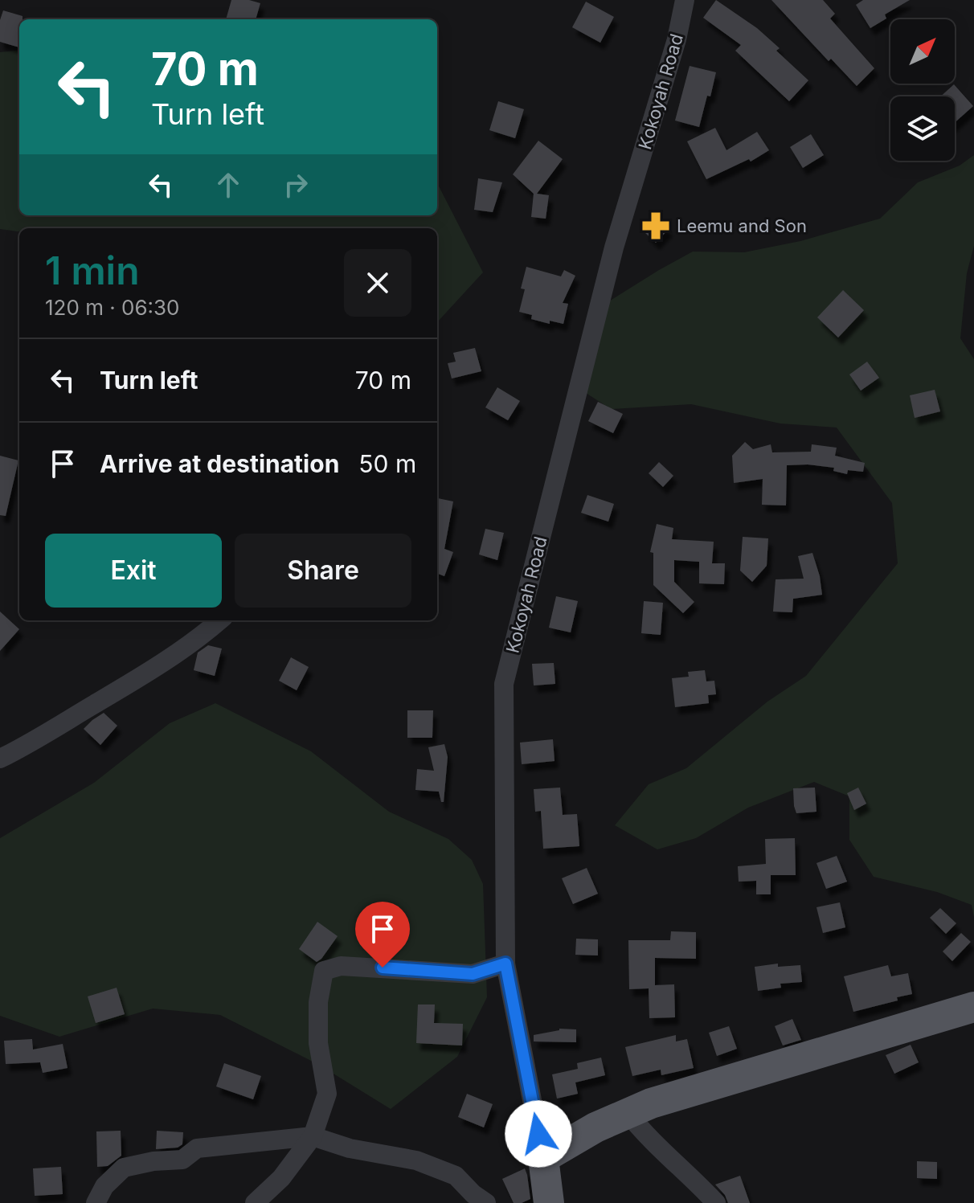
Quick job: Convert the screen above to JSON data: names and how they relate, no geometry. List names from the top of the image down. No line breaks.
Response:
{"streets":{"main road":["Kokoyah Road"]},"places":{"pharmacy":["Leemu and Son"]},"north":"top right","page":{"turn":["70 m","Turn left"],"heading":["1 min","120 m · 06:30"],"list":[{"name":"Turn left","value":"70 m"},{"name":"Arrive at destination","value":"50 m"}],"buttons":["Exit","Share"]}}
